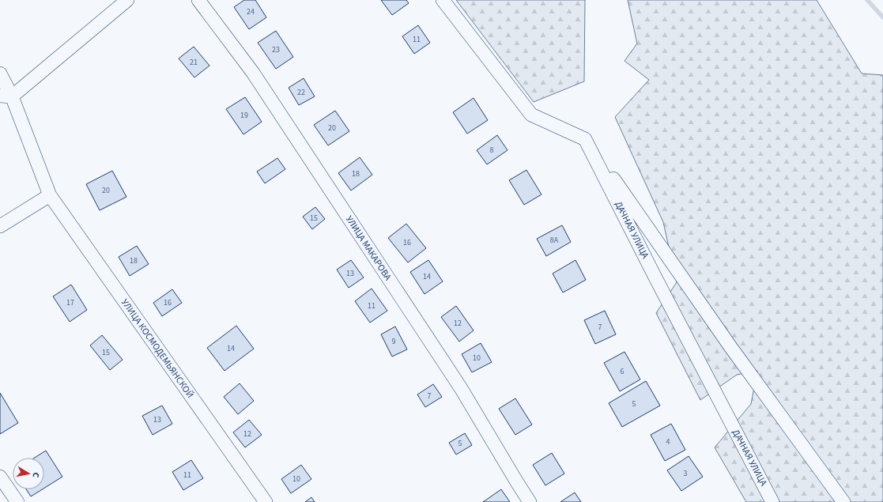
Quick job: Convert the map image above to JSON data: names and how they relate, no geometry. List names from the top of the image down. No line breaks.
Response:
{"streets":{"street":["ДАЧНАЯ УЛИЦА","УЛИЦА МАКАРОВА","УЛИЦА КОСМОДЕМЬЯНСКОЙ"]},"house_numbers":["24","11","23","21","22","19","20","8","18","20","15","8А","16","18","13","14","17","16","11","12","7","9","14","15","10","6","7","5","13","12","4","5","3","11","10"],"north":"right"}
